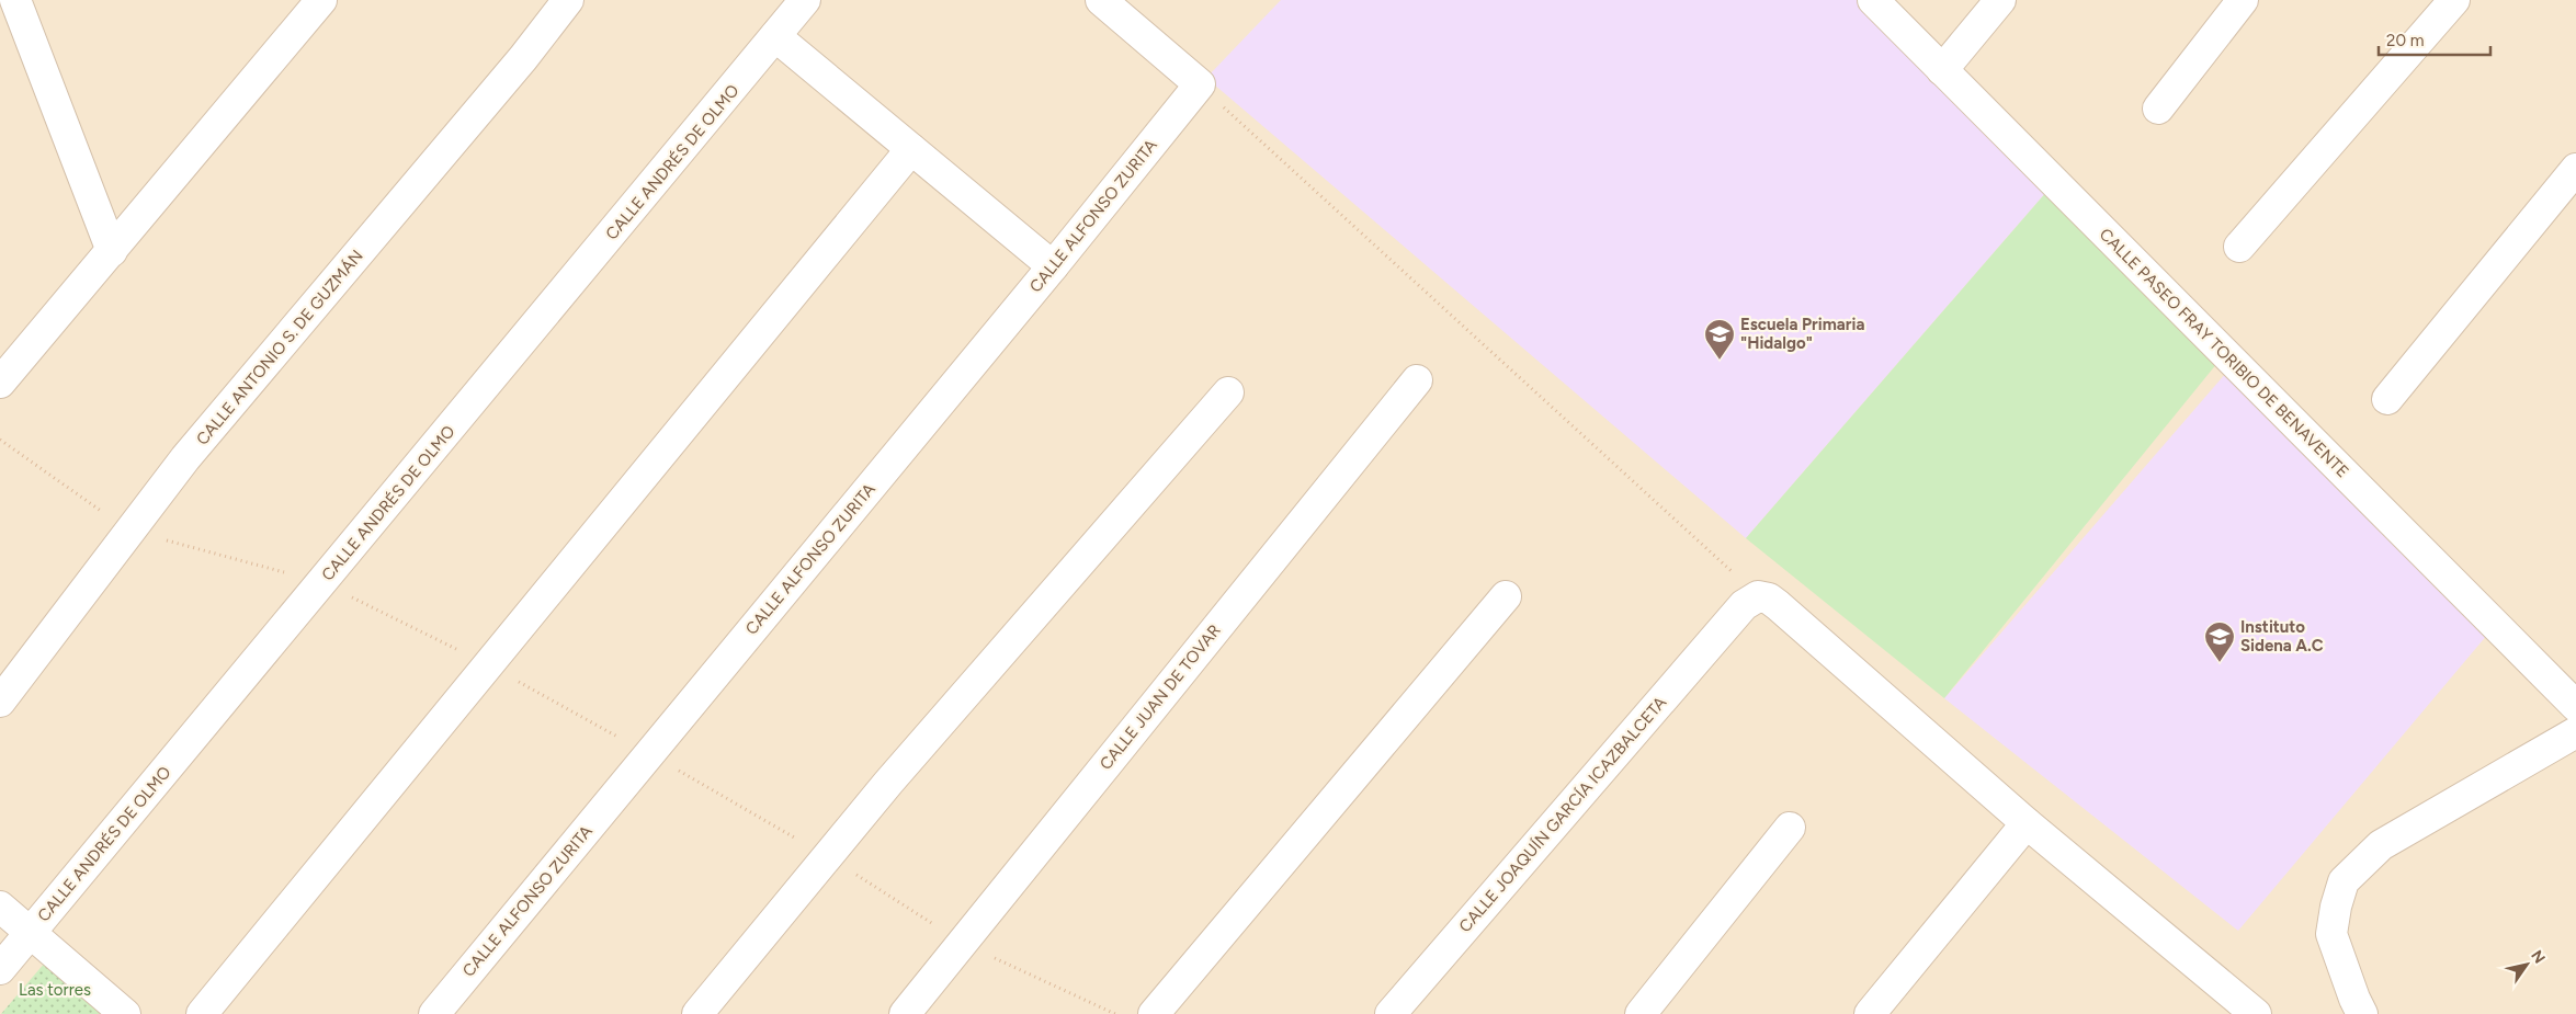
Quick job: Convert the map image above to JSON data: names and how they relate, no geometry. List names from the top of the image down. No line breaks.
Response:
{"streets":{"street":["CALLE ANDRÉS DE OLMO","CALLE ALFONSO ZURITA","CALLE ANTONIO S. DE GUZMÁN","CALLE PASEO FRAY TORIBIO DE BENAVENTE","CALLE JUAN DE TOVAR","CALLE JOAQUÍN GARCÍA ICAZBALCETA"]},"parks":["Las torres"],"places":{"school or university":["Escuela Primaria \"Hidalgo\"","Instituto Sidena A.C"]},"scale_bar":"20 m","north":"top right"}
